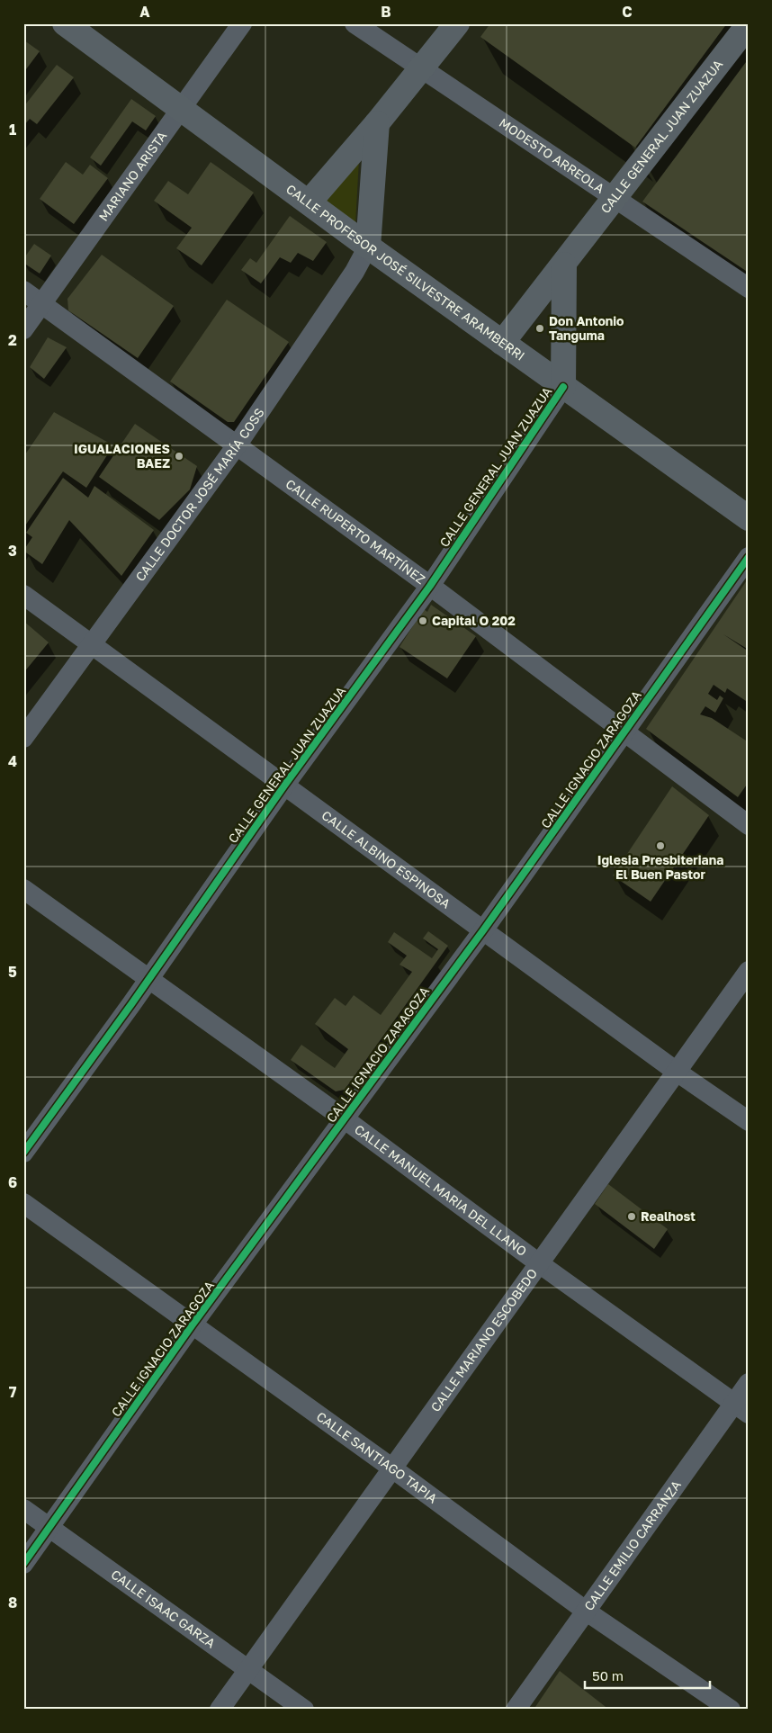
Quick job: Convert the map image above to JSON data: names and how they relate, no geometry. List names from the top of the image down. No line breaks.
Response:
{"streets":{"main road":["CALLE GENERAL JUAN ZUAZUA","CALLE PROFESOR JOSÉ SILVESTRE ARAMBERRI"],"street":["MODESTO ARREOLA","MARIANO ARISTA","CALLE DOCTOR JOSÉ MARÍA COSS","CALLE RUPERTO MARTÍNEZ","CALLE IGNACIO ZARAGOZA","CALLE ALBINO ESPINOSA","CALLE MANUEL MARIA DEL LLANO","CALLE MARIANO ESCOBEDO","CALLE SANTIAGO TAPIA","CALLE EMILIO CARRANZA","CALLE ISAAC GARZA"]},"crossings":[["CALLE GENERAL JUAN ZUAZUA","MODESTO ARREOLA"],["CALLE GENERAL JUAN ZUAZUA","CALLE PROFESOR JOSÉ SILVESTRE ARAMBERRI"],["CALLE GENERAL JUAN ZUAZUA","CALLE RUPERTO MARTÍNEZ"],["CALLE GENERAL JUAN ZUAZUA","CALLE ALBINO ESPINOSA"],["CALLE GENERAL JUAN ZUAZUA","CALLE MANUEL MARIA DEL LLANO"],["MARIANO ARISTA","CALLE PROFESOR JOSÉ SILVESTRE ARAMBERRI"],["MARIANO ARISTA","CALLE RUPERTO MARTÍNEZ"],["CALLE PROFESOR JOSÉ SILVESTRE ARAMBERRI","CALLE DOCTOR JOSÉ MARÍA COSS"],["CALLE DOCTOR JOSÉ MARÍA COSS","CALLE RUPERTO MARTÍNEZ"],["CALLE DOCTOR JOSÉ MARÍA COSS","CALLE ALBINO ESPINOSA"],["CALLE RUPERTO MARTÍNEZ","CALLE IGNACIO ZARAGOZA"],["CALLE IGNACIO ZARAGOZA","CALLE ALBINO ESPINOSA"],["CALLE IGNACIO ZARAGOZA","CALLE MANUEL MARIA DEL LLANO"],["CALLE IGNACIO ZARAGOZA","CALLE SANTIAGO TAPIA"],["CALLE IGNACIO ZARAGOZA","CALLE ISAAC GARZA"],["CALLE ALBINO ESPINOSA","CALLE MARIANO ESCOBEDO"],["CALLE MANUEL MARIA DEL LLANO","CALLE MARIANO ESCOBEDO"],["CALLE MANUEL MARIA DEL LLANO","CALLE EMILIO CARRANZA"],["CALLE MARIANO ESCOBEDO","CALLE SANTIAGO TAPIA"],["CALLE MARIANO ESCOBEDO","CALLE ISAAC GARZA"],["CALLE SANTIAGO TAPIA","CALLE EMILIO CARRANZA"]],"places":["Don Antonio Tanguma","IGUALACIONES BAEZ","Capital O 202","Iglesia Presbiteriana El Buen Pastor","Realhost"],"scale_bar":"50 m","grid":{"columns":["A","B","C"],"rows":["1","2","3","4","5","6","7","8"]}}
